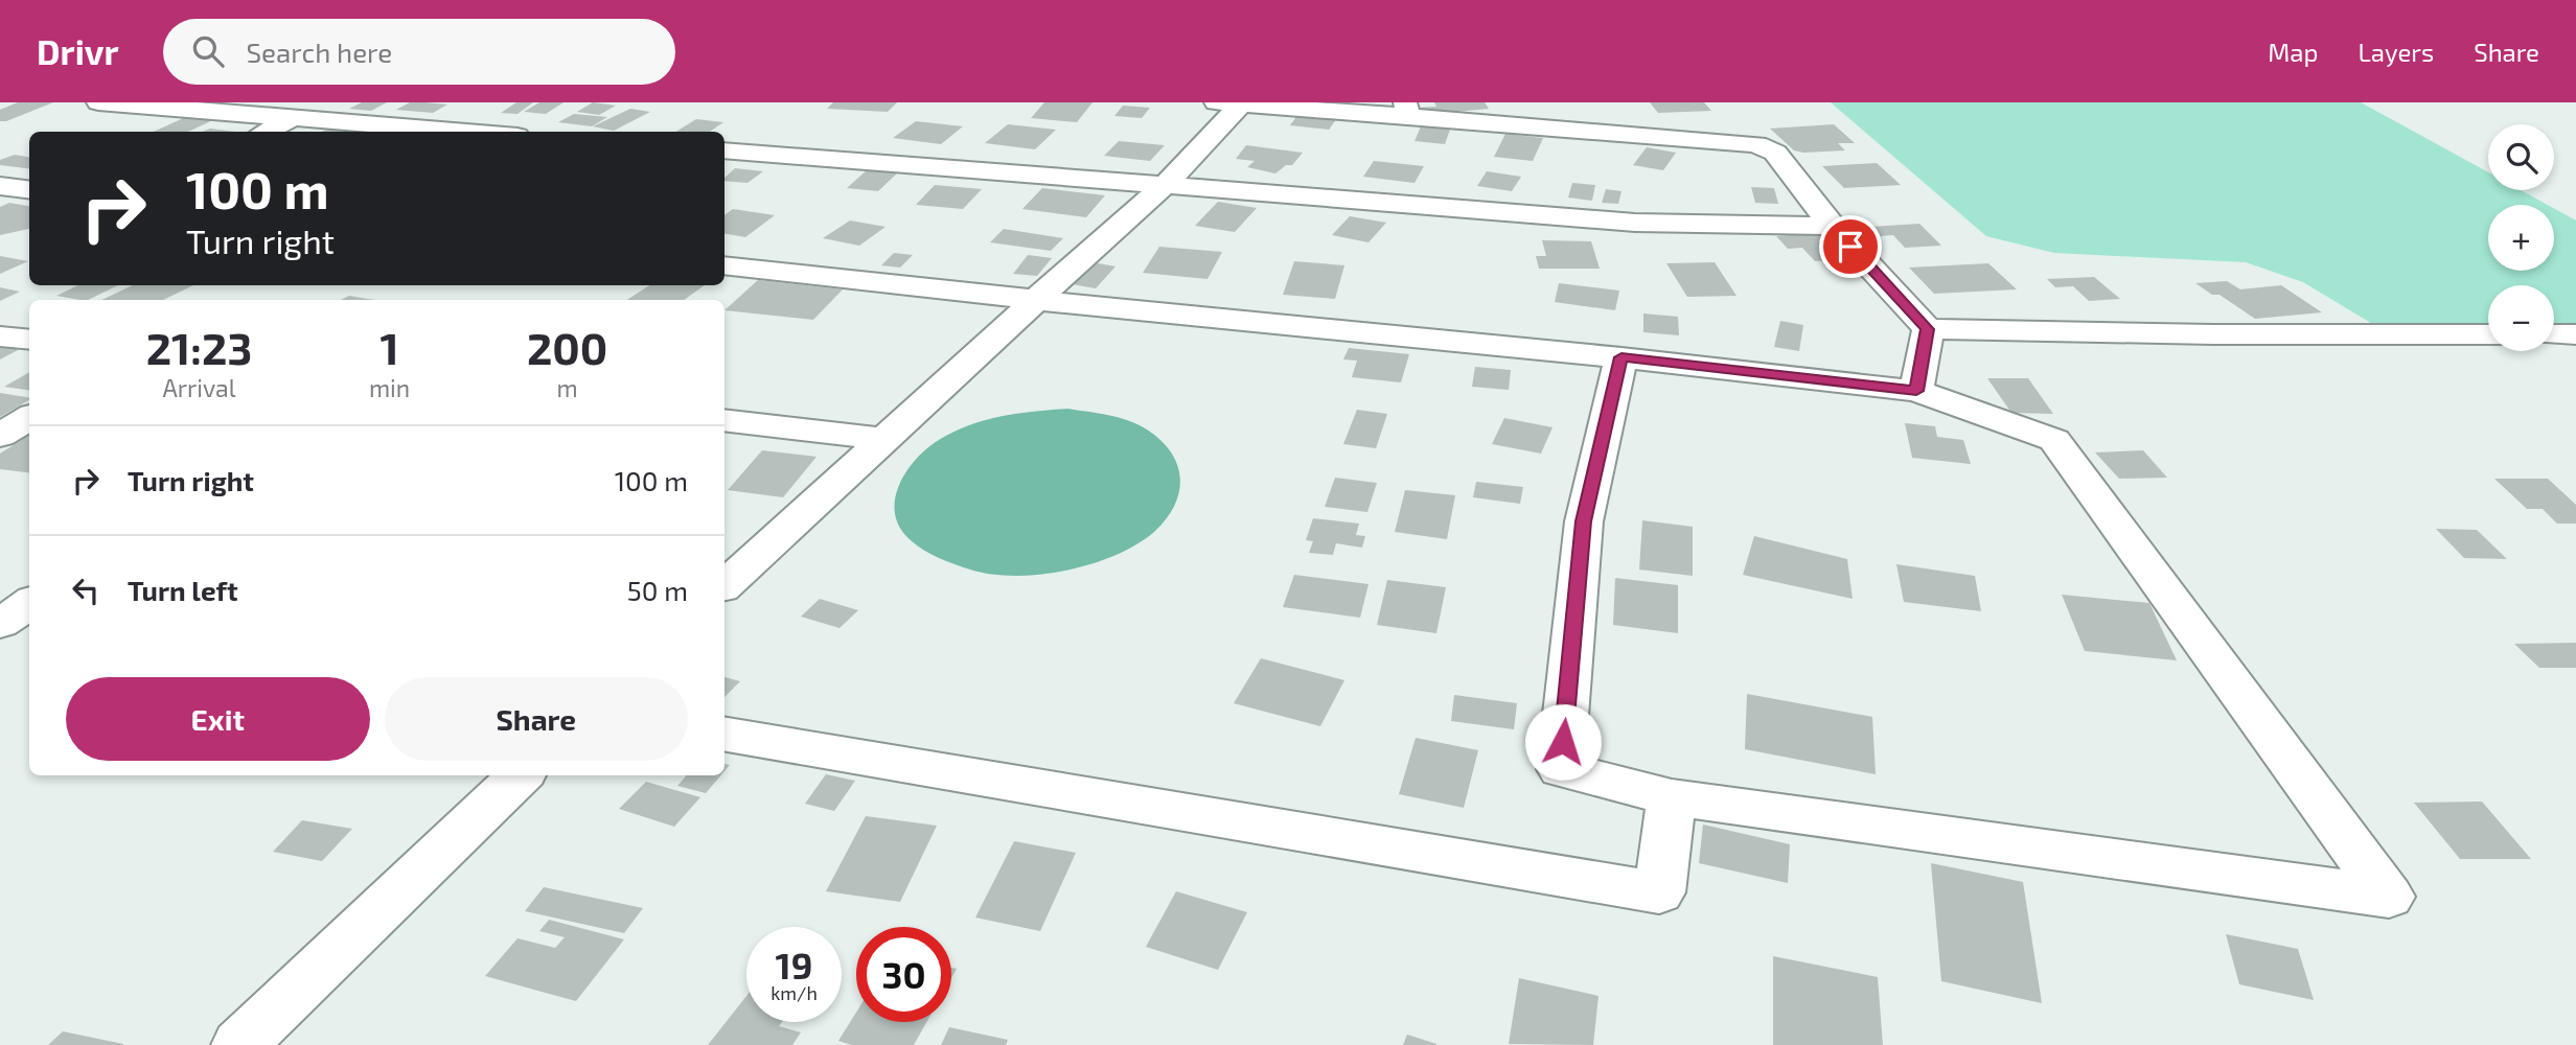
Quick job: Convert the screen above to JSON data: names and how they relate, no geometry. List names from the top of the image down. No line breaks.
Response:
{"page":{"header":"Drivr","search":"Search here","nav":["Map","Layers","Share"],"map_buttons":["+","−"],"turn":["100 m","Turn right"],"eta":["21:23","Arrival","1","min","200","m"],"list":[{"name":"Turn right","value":"100 m"},{"name":"Turn left","value":"50 m"}],"buttons":["Exit","Share"],"speed":"19 km/h","limit":"30"}}
